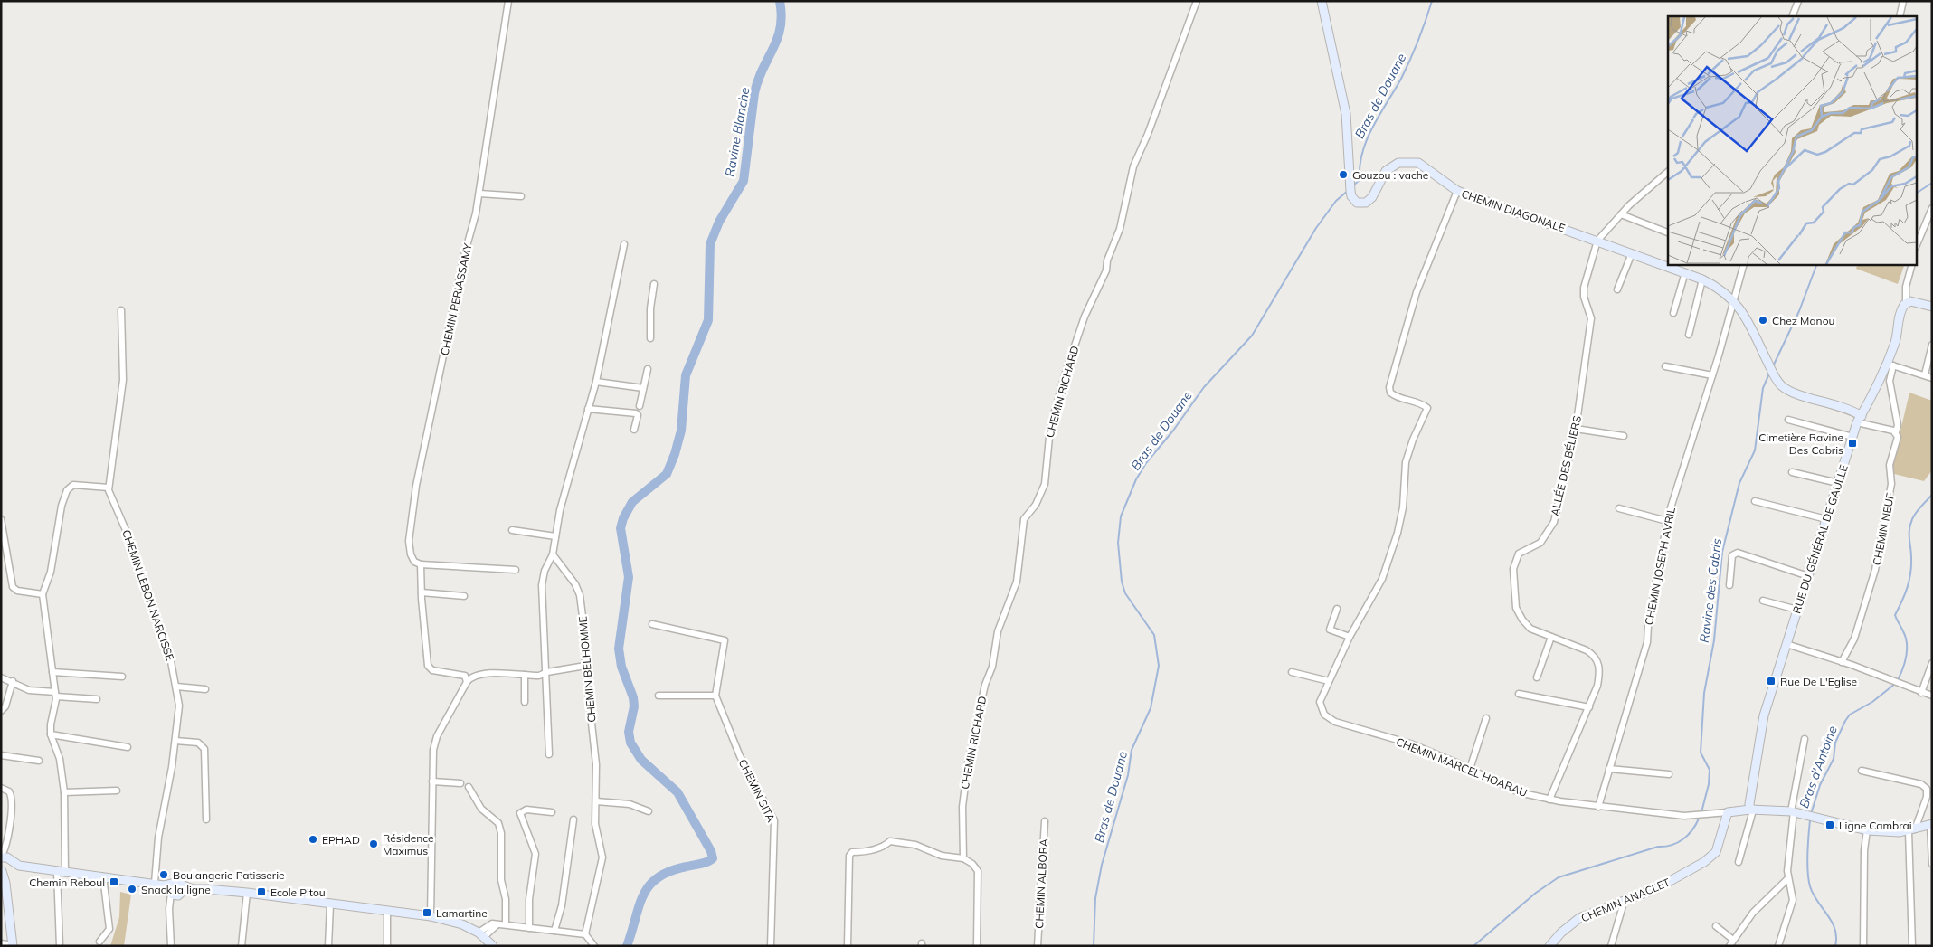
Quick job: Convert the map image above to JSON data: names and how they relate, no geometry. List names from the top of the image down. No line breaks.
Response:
{"streets":{"street":["CHEMIN DIAGONALE","CHEMIN PERIASSAMY","CHEMIN RICHARD","ALLÉE DES BÉLIERS","CHEMIN NEUF","RUE DU GÉNÉRAL DE GAULLE","CHEMIN JOSEPH AVRIL","CHEMIN LEBON NARCISSE","CHEMIN BELHOMME","CHEMIN MARCEL HOARAU","CHEMIN SITA","CHEMIN ALBORA","CHEMIN ANACLET"]},"crossings":[["CHEMIN DIAGONALE","ALLÉE DES BÉLIERS"],["CHEMIN DIAGONALE","RUE DU GÉNÉRAL DE GAULLE"],["CHEMIN DIAGONALE","CHEMIN JOSEPH AVRIL"],["CHEMIN DIAGONALE","CHEMIN MARCEL HOARAU"],["ALLÉE DES BÉLIERS","CHEMIN MARCEL HOARAU"],["CHEMIN NEUF","RUE DU GÉNÉRAL DE GAULLE"],["CHEMIN JOSEPH AVRIL","CHEMIN MARCEL HOARAU"],["CHEMIN MARCEL HOARAU","CHEMIN ANACLET"]],"water":["Bras de Douane","Ravine Blanche","Ravine des Cabris","Bras d'Antoine"],"places":{"other":["Gouzou : vache","Chez Manou","EPHAD","Résidence Maximus","Boulangerie Patisserie","Snack la ligne"],"transit":["Cimetière Ravine Des Cabris","Rue De L'Eglise","Ligne Cambrai","Chemin Reboul","Ecole Pitou","Lamartine"]}}
